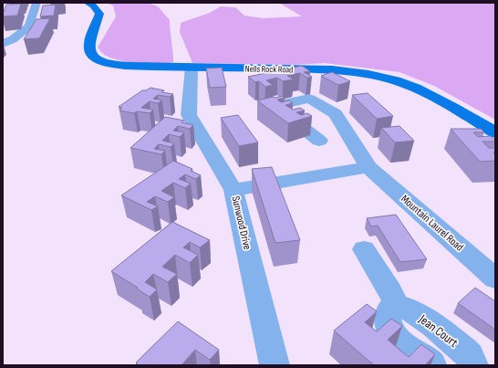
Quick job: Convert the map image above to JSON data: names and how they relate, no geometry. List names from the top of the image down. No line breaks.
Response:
{"streets":{"main road":["Nells Rock Road"],"street":["Sunwood Drive","Mountain Laurel Road","Jean Court"]},"crossings":[["Nells Rock Road","Sunwood Drive"]]}
